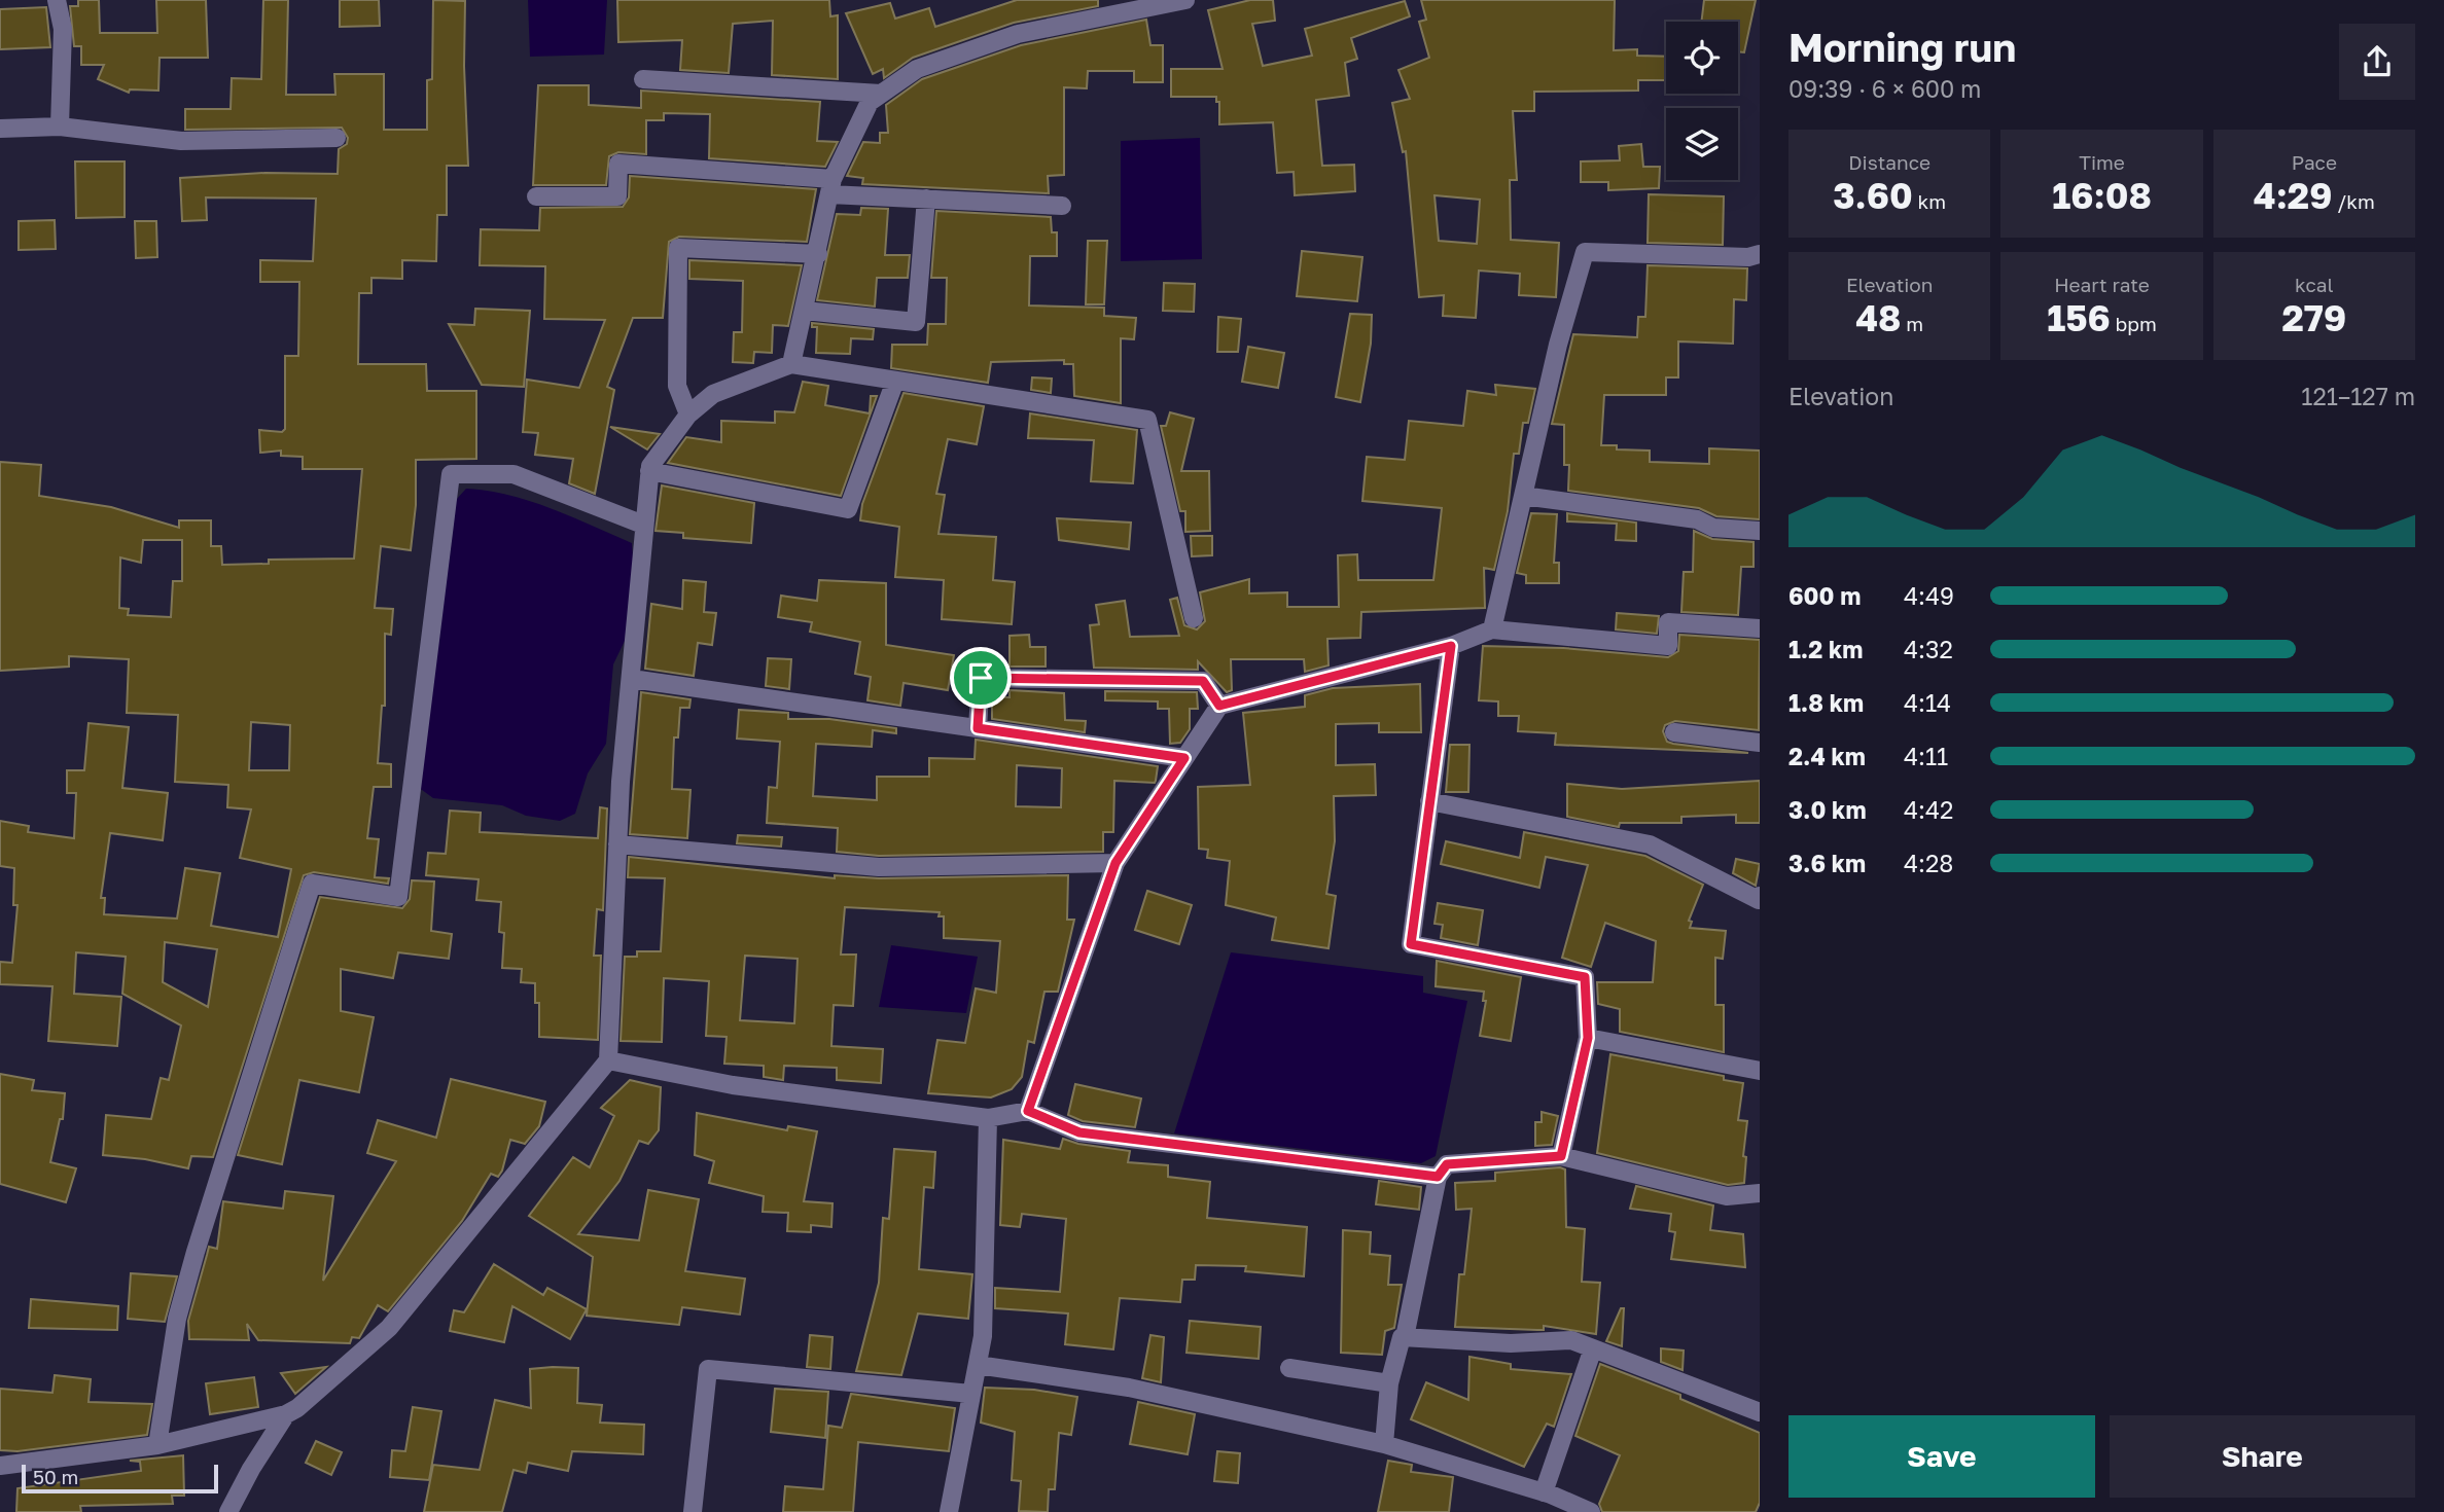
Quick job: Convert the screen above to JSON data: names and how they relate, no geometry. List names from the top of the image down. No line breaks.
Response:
{"scale_bar":"50 m","page":{"heading":["Morning run","09:39 · 6 × 600 m"],"stats":[["Distance","3.60 km"],["Time","16:08"],["Pace","4:29 /km"],["Elevation","48 m"],["Heart rate","156 bpm"],["kcal","279"]],"chart":["Elevation","121–127 m"],"list":[{"name":"600 m","note":"4:49"},{"name":"1.2 km","note":"4:32"},{"name":"1.8 km","note":"4:14"},{"name":"2.4 km","note":"4:11"},{"name":"3.0 km","note":"4:42"},{"name":"3.6 km","note":"4:28"}],"buttons":["Save","Share"],"scale":"50 m"}}
